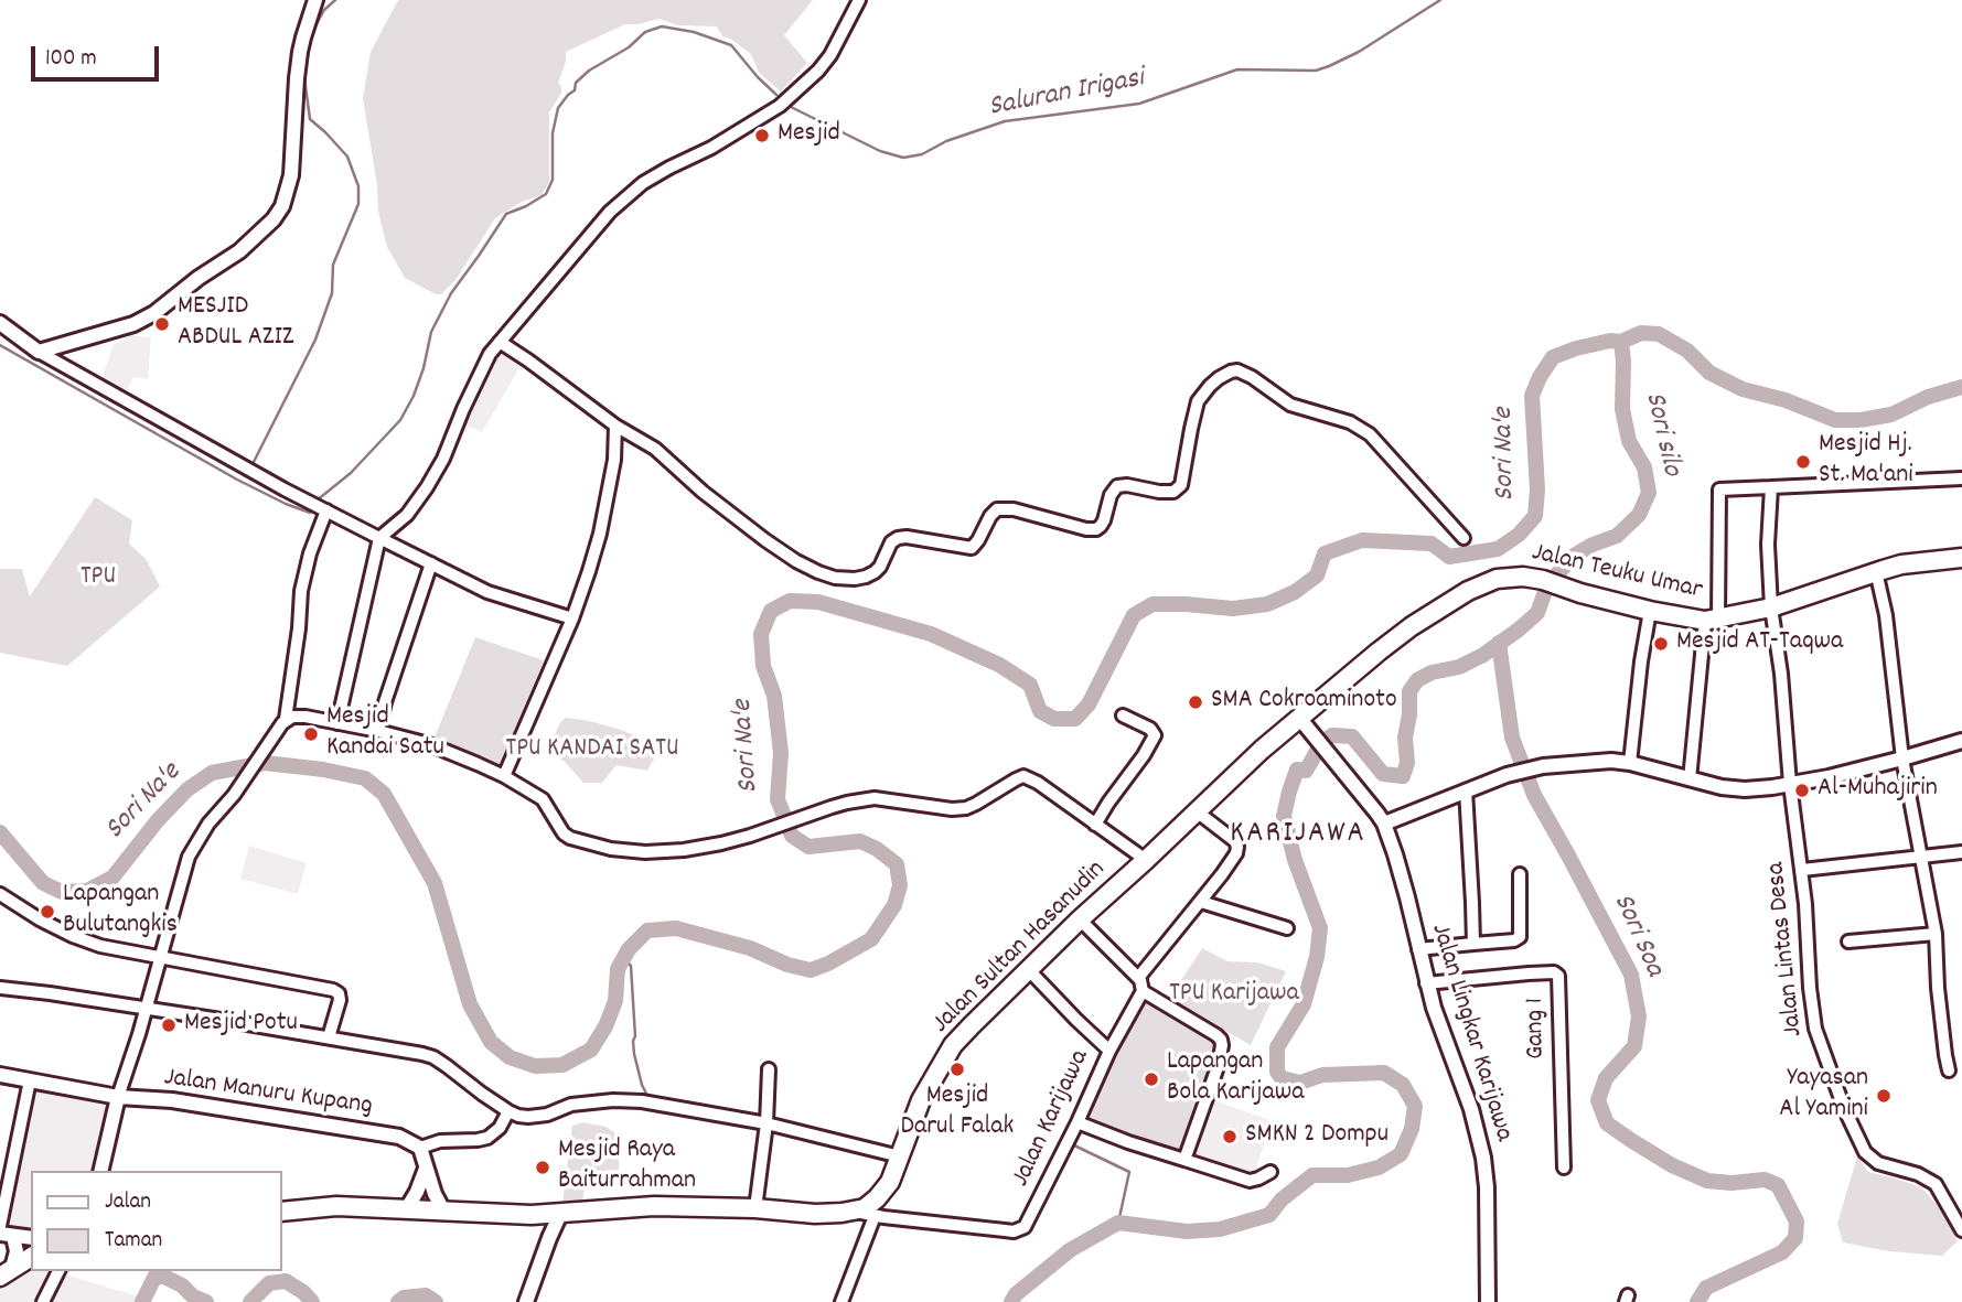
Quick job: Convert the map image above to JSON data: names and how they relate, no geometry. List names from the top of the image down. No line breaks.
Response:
{"streets":{"highway":["Jalan Teuku Umar","Jalan Sultan Hasanudin"],"main road":["Jalan Lingkar Karijawa","Jalan Manuru Kupang"],"street":["Jalan Lintas Desa","Gang 1","Jalan Karijawa"]},"crossings":[["Jalan Teuku Umar","Jalan Sultan Hasanudin"],["Jalan Teuku Umar","Jalan Lintas Desa"],["Jalan Teuku Umar","Jalan Lingkar Karijawa"],["Jalan Sultan Hasanudin","Jalan Lingkar Karijawa"],["Jalan Sultan Hasanudin","Jalan Karijawa"],["Gang 1","Jalan Lingkar Karijawa"]],"districts":["KARIJAWA"],"water":["Saluran Irigasi","Sori silo","Sori Na'e","Sori Soa"],"parks":["TPU","TPU KANDAI SATU","TPU Karijawa"],"places":["Mesjid","MESJID ABDUL AZIZ","Mesjid Hj. St. Ma'ani","Mesjid AT-Taqwa","SMA Cokroaminoto","Mesjid Kandai Satu","Al-Muhajirin","Lapangan Bulutangkis","Mesjid Potu","Mesjid Darul Falak","Lapangan Bola Karijawa","Yayasan Al Yamini","SMKN 2 Dompu","Mesjid Raya Baiturrahman"],"legend":["Jalan","Taman"],"scale_bar":"100 m"}
